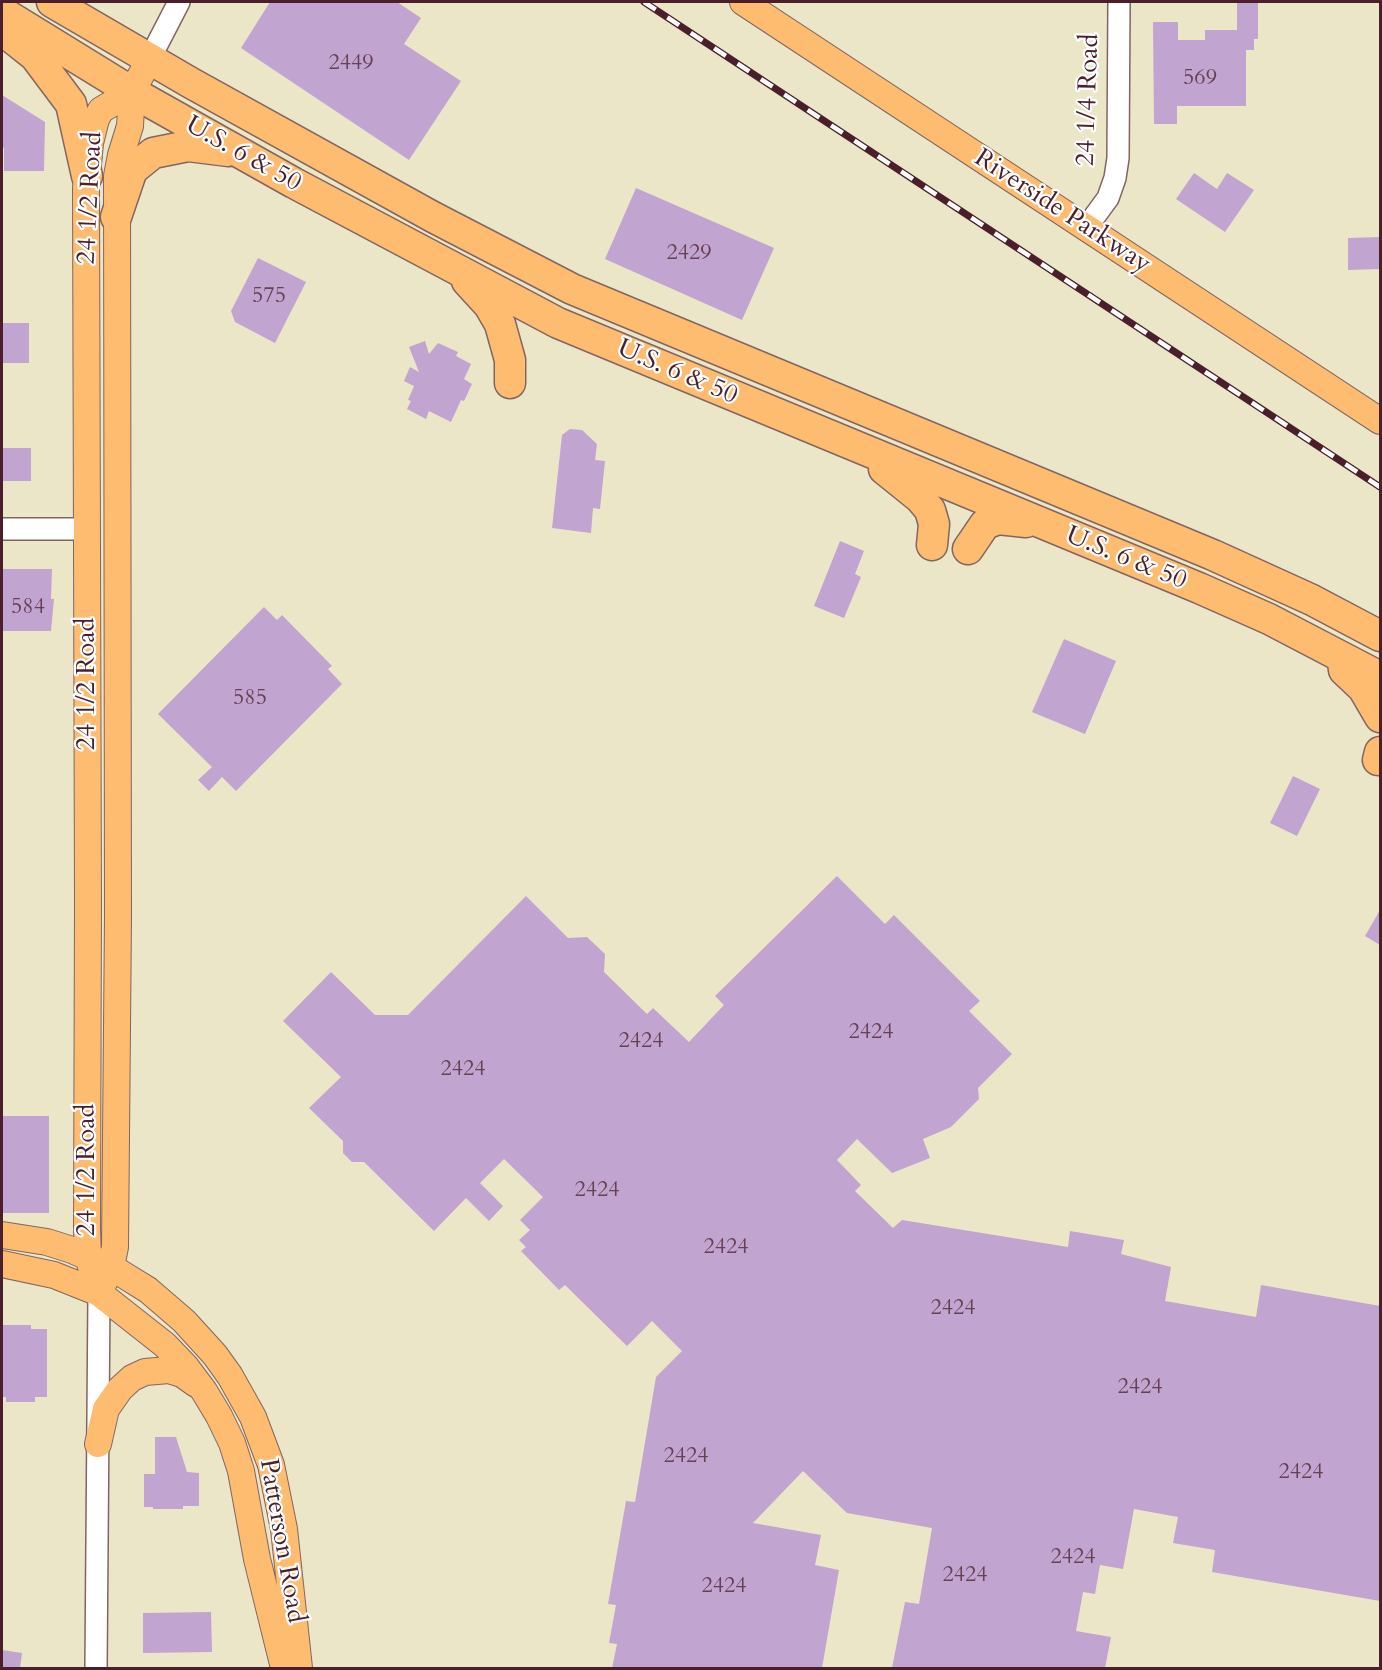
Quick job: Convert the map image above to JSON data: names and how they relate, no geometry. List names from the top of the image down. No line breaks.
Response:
{"streets":{"highway":["U.S. 6 & 50"],"main road":["24 1/2 Road","Riverside Parkway","Patterson Road"],"street":["24 1/4 Road"]},"crossings":[["24 1/4 Road","Riverside Parkway"],["U.S. 6 & 50","24 1/2 Road"],["24 1/2 Road","Patterson Road"]],"house_numbers":["2449","569","2429","575","584","585","2424","2424","2424","2424","2424","2424","2424","2424","2424","2424","2424","2424"]}
